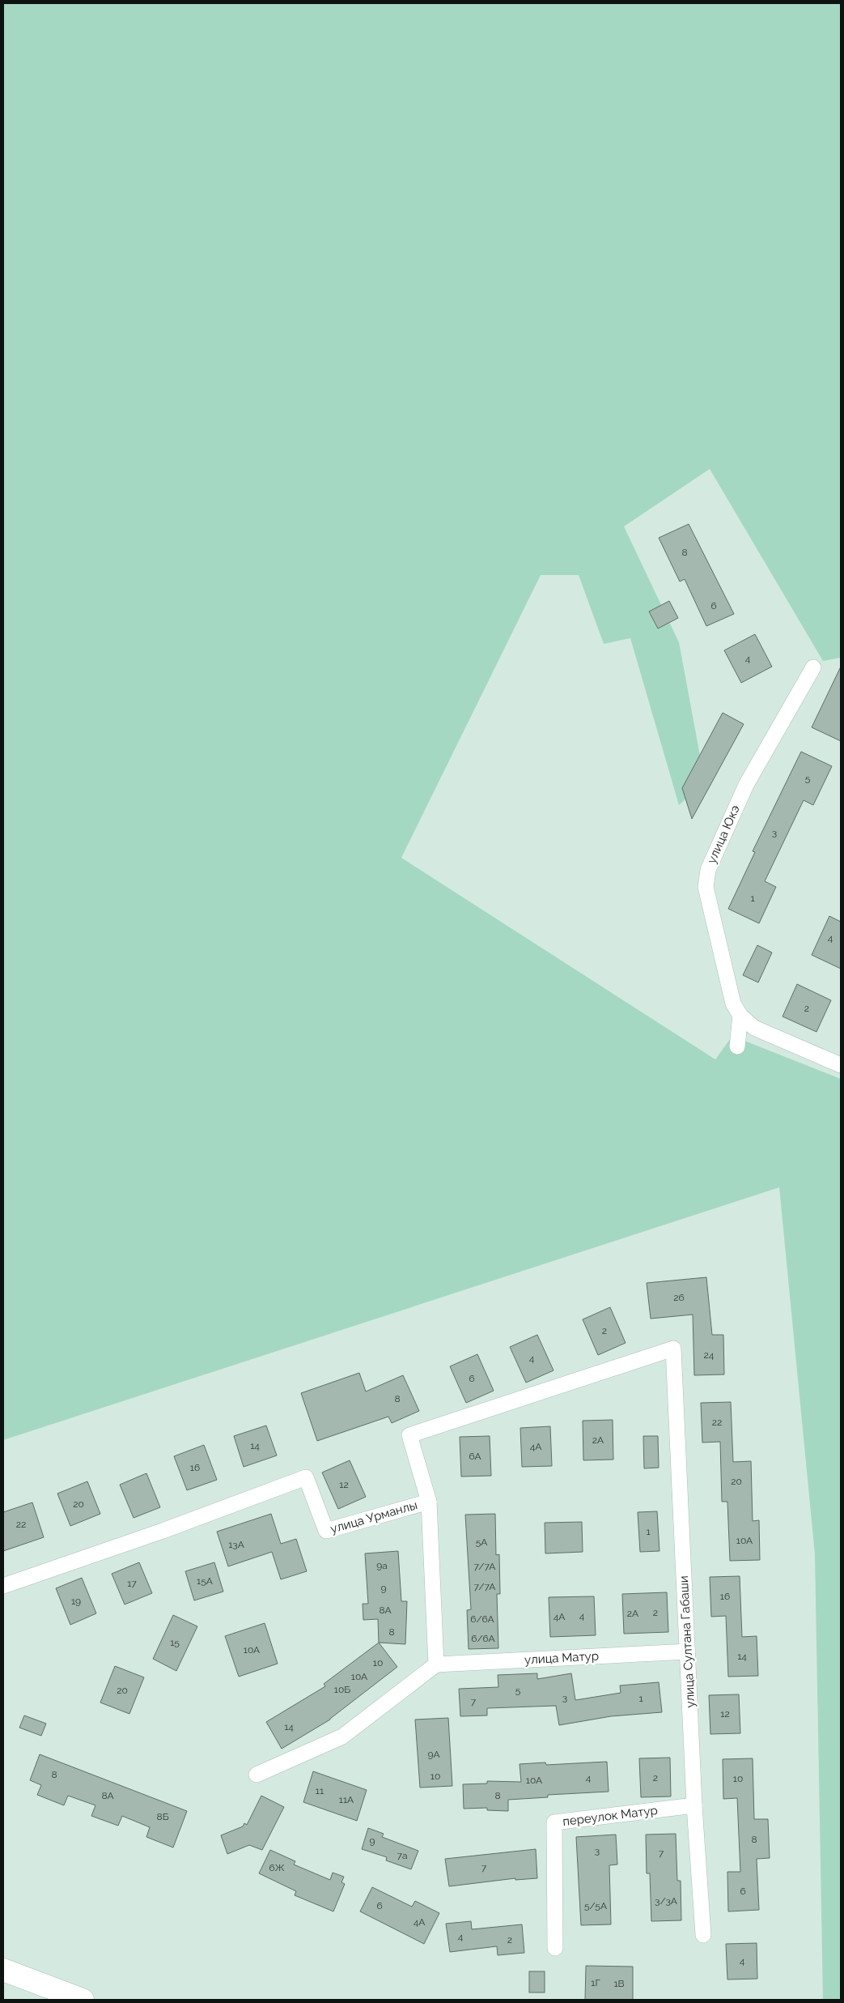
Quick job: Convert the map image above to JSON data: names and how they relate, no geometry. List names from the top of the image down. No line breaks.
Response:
{"streets":{"street":["улица Юкэ","улица Урманлы","улица Султана Габаши","улица Матур","переулок Матур"]},"crossings":[["улица Урманлы","улица Султана Габаши"],["улица Султана Габаши","улица Матур"],["улица Султана Габаши","переулок Матур"]],"house_numbers":["8","6","4","5","3","1","4","2","26","2","24","4","6","8","22","2А","14","4А","6А","16","20","12","20","22","1","10А","5А","13А","9а","7/7А","15А","17","7/7А","9","16","19","8А","2","2А","4","4А","6/6А","8","6/6А","15","10А","14","10","10А","10Б","20","5","3","1","7","12","14","9А","8","10","4","2","10","10А","11","8А","8","11А","8Б","8","9","3","7","7а","6Ж","7","6","3/3А","6","5/5А","4А","4","2","4","1Г","1В"]}
